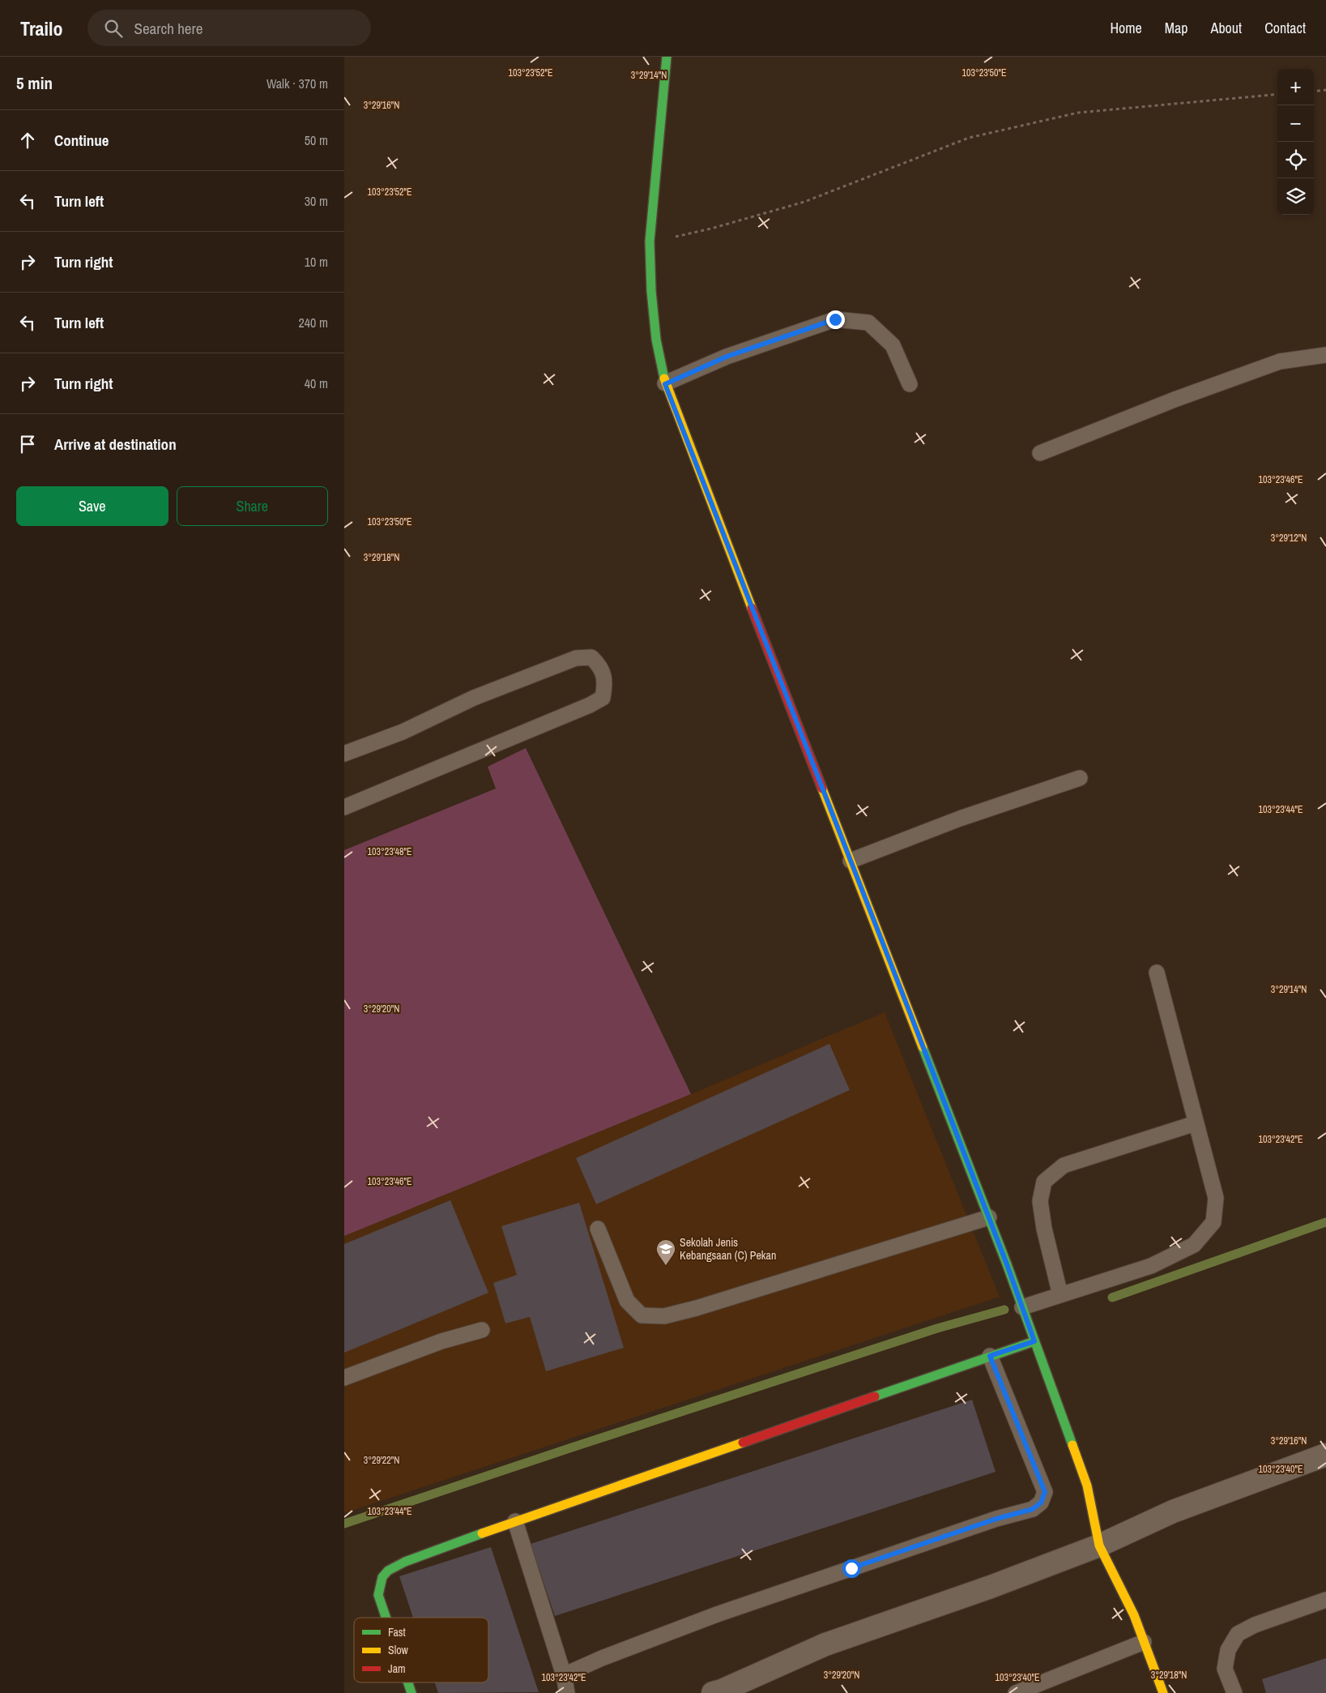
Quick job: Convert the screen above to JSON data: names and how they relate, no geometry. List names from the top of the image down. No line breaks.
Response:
{"places":{"school or university":["Sekolah Jenis Kebangsaan (C) Pekan"]},"legend":["Fast","Slow","Jam"],"page":{"header":"Trailo","search":"Search here","nav":["Home","Map","About","Contact"],"heading":["5 min","Walk · 370 m"],"map_buttons":["+","−"],"list":[["Continue","50 m"],["Turn left","30 m"],["Turn right","10 m"],["Turn left","240 m"],["Turn right","40 m"],"Arrive at destination"],"buttons":["Save","Share"]},"coordinates":["103°23'52\"E","103°23'50\"E","3°29'14\"N","3°29'16\"N","103°23'46\"E","3°29'12\"N","3°29'18\"N","103°23'44\"E","103°23'48\"E","3°29'20\"N","103°23'42\"E","3°29'22\"N","103°23'40\"E"]}
